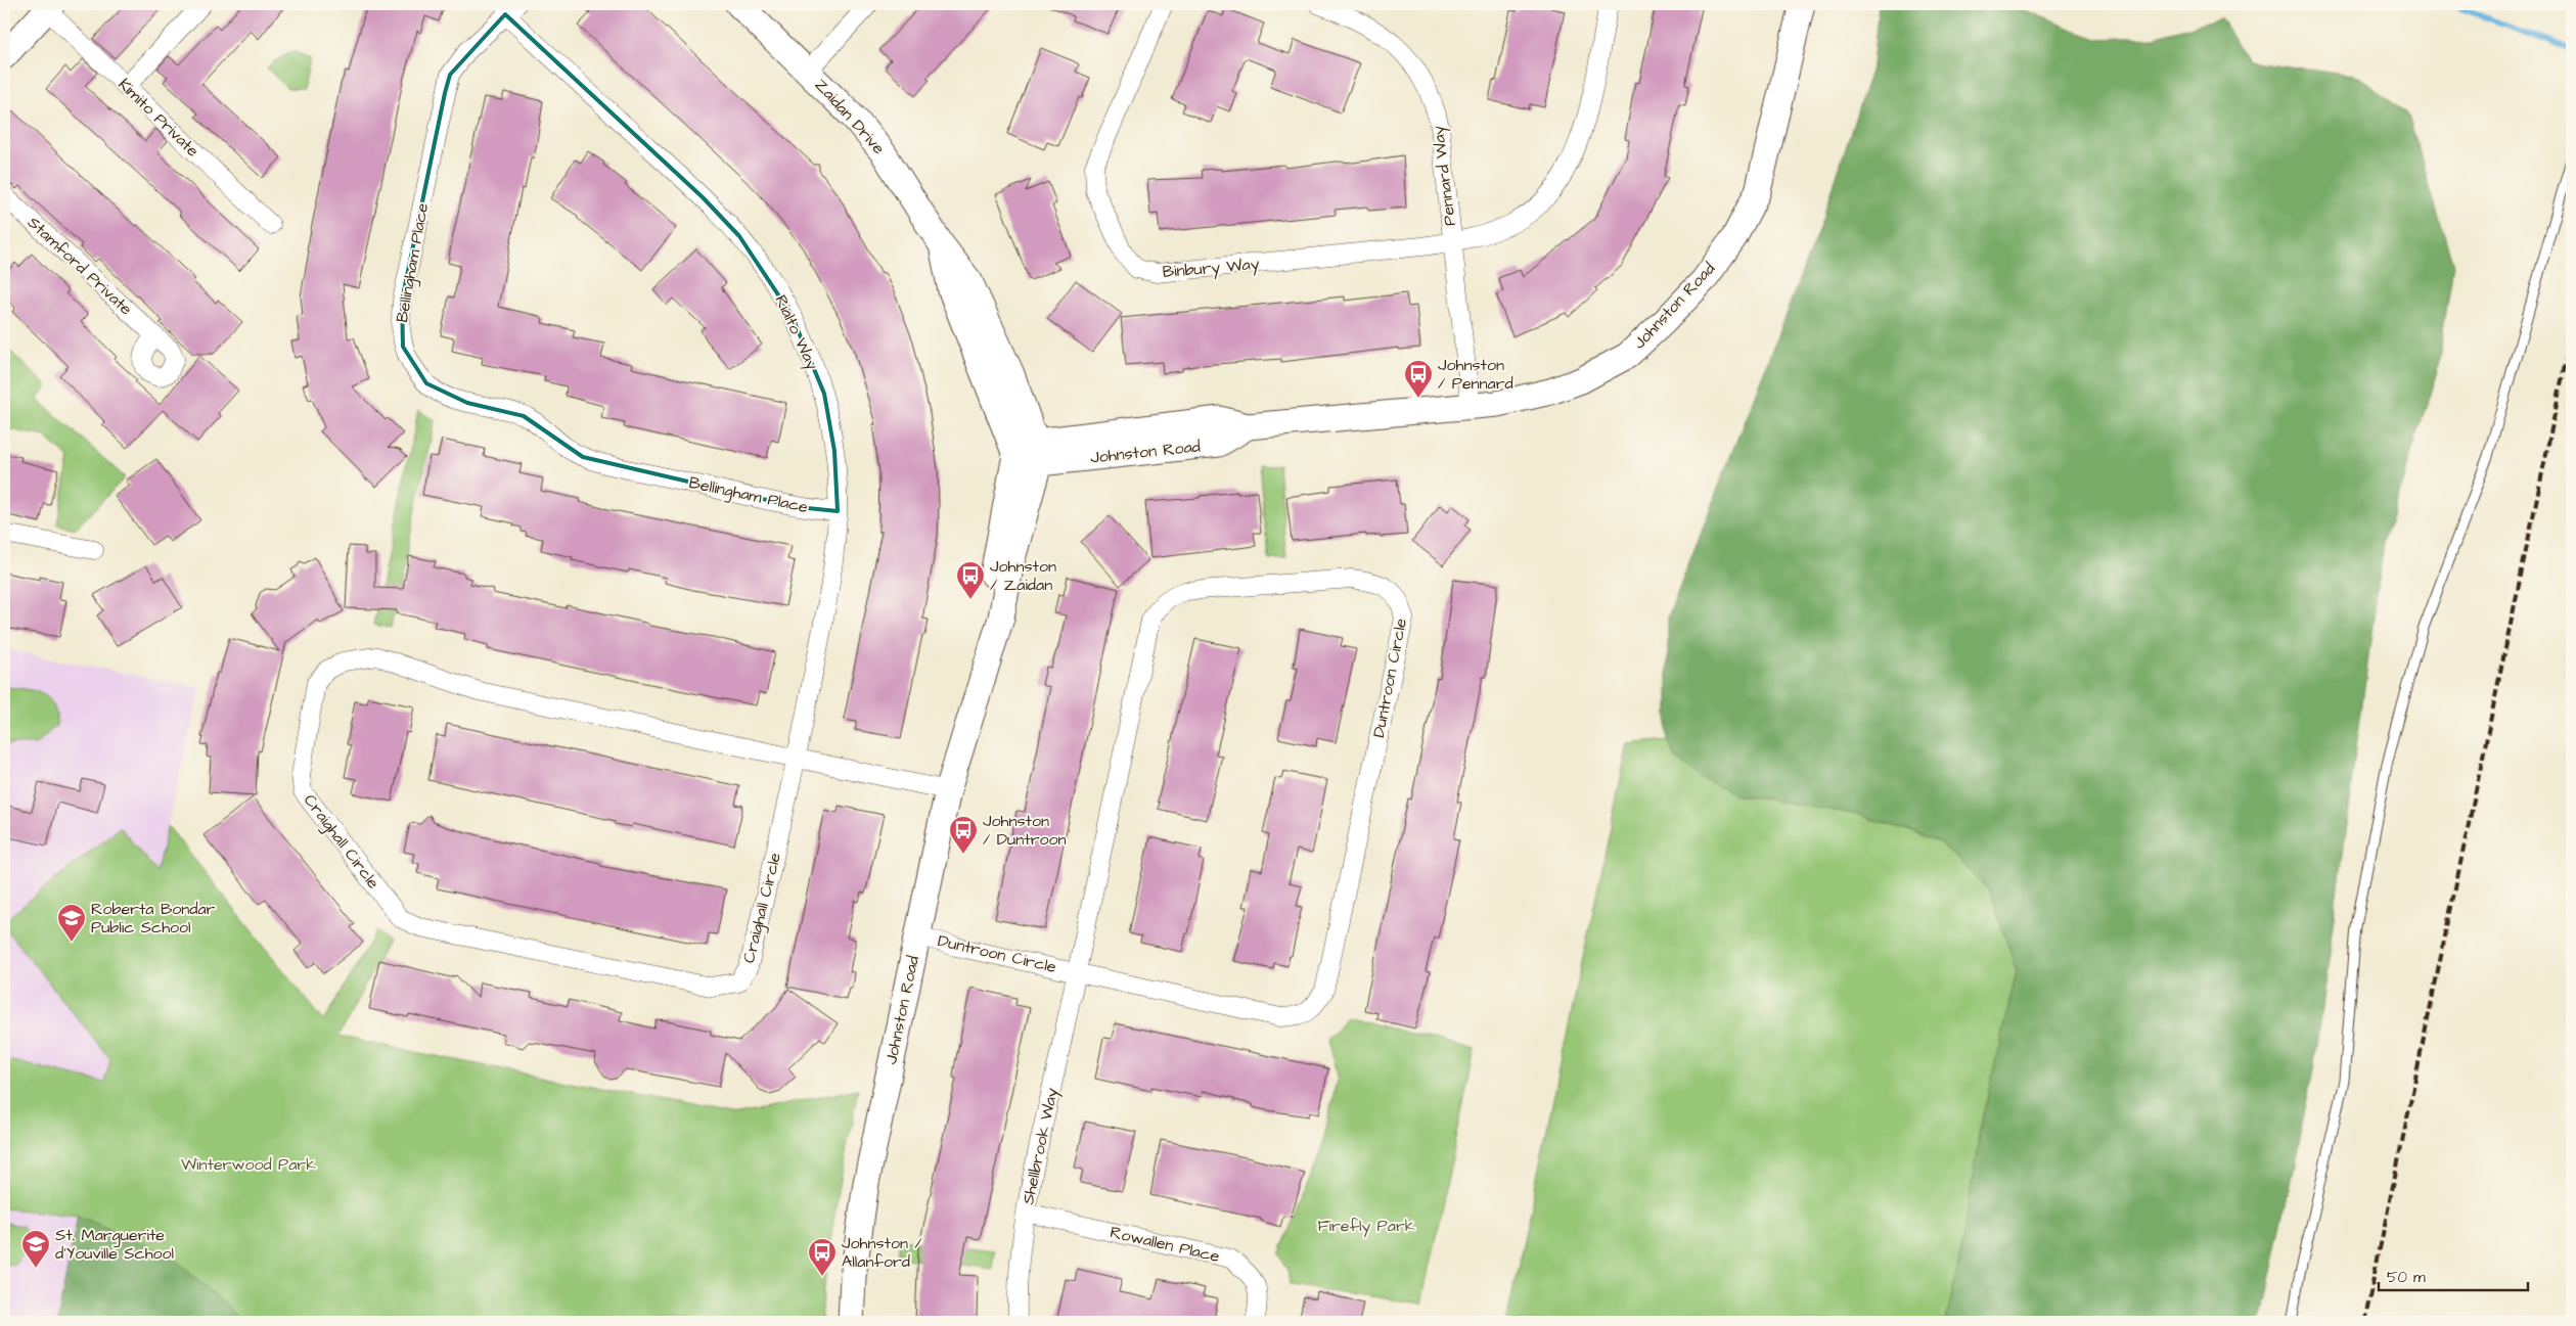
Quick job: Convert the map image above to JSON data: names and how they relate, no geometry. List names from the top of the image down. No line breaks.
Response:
{"streets":{"street":["Zaidan Drive","Kimito Private","Pennard Way","Bellingham Place","Stamford Private","Binbury Way","Johnston Road","Rialto Way","Duntroon Circle","Craighall Circle","Shellbrook Way","Rowallen Place"]},"crossings":[["Zaidan Drive","Johnston Road"],["Pennard Way","Binbury Way"],["Pennard Way","Johnston Road"],["Bellingham Place","Rialto Way"],["Johnston Road","Duntroon Circle"],["Johnston Road","Craighall Circle"],["Rialto Way","Craighall Circle"],["Duntroon Circle","Shellbrook Way"],["Shellbrook Way","Rowallen Place"]],"parks":["Winterwood Park","Firefly Park"],"places":{"bus stop":["Johnston / Pennard","Johnston / Zaidan","Johnston / Duntroon","Johnston / Allanford"],"school or university":["Roberta Bondar Public School","St. Marguerite d'Youville School"]},"scale_bar":"50 m"}
